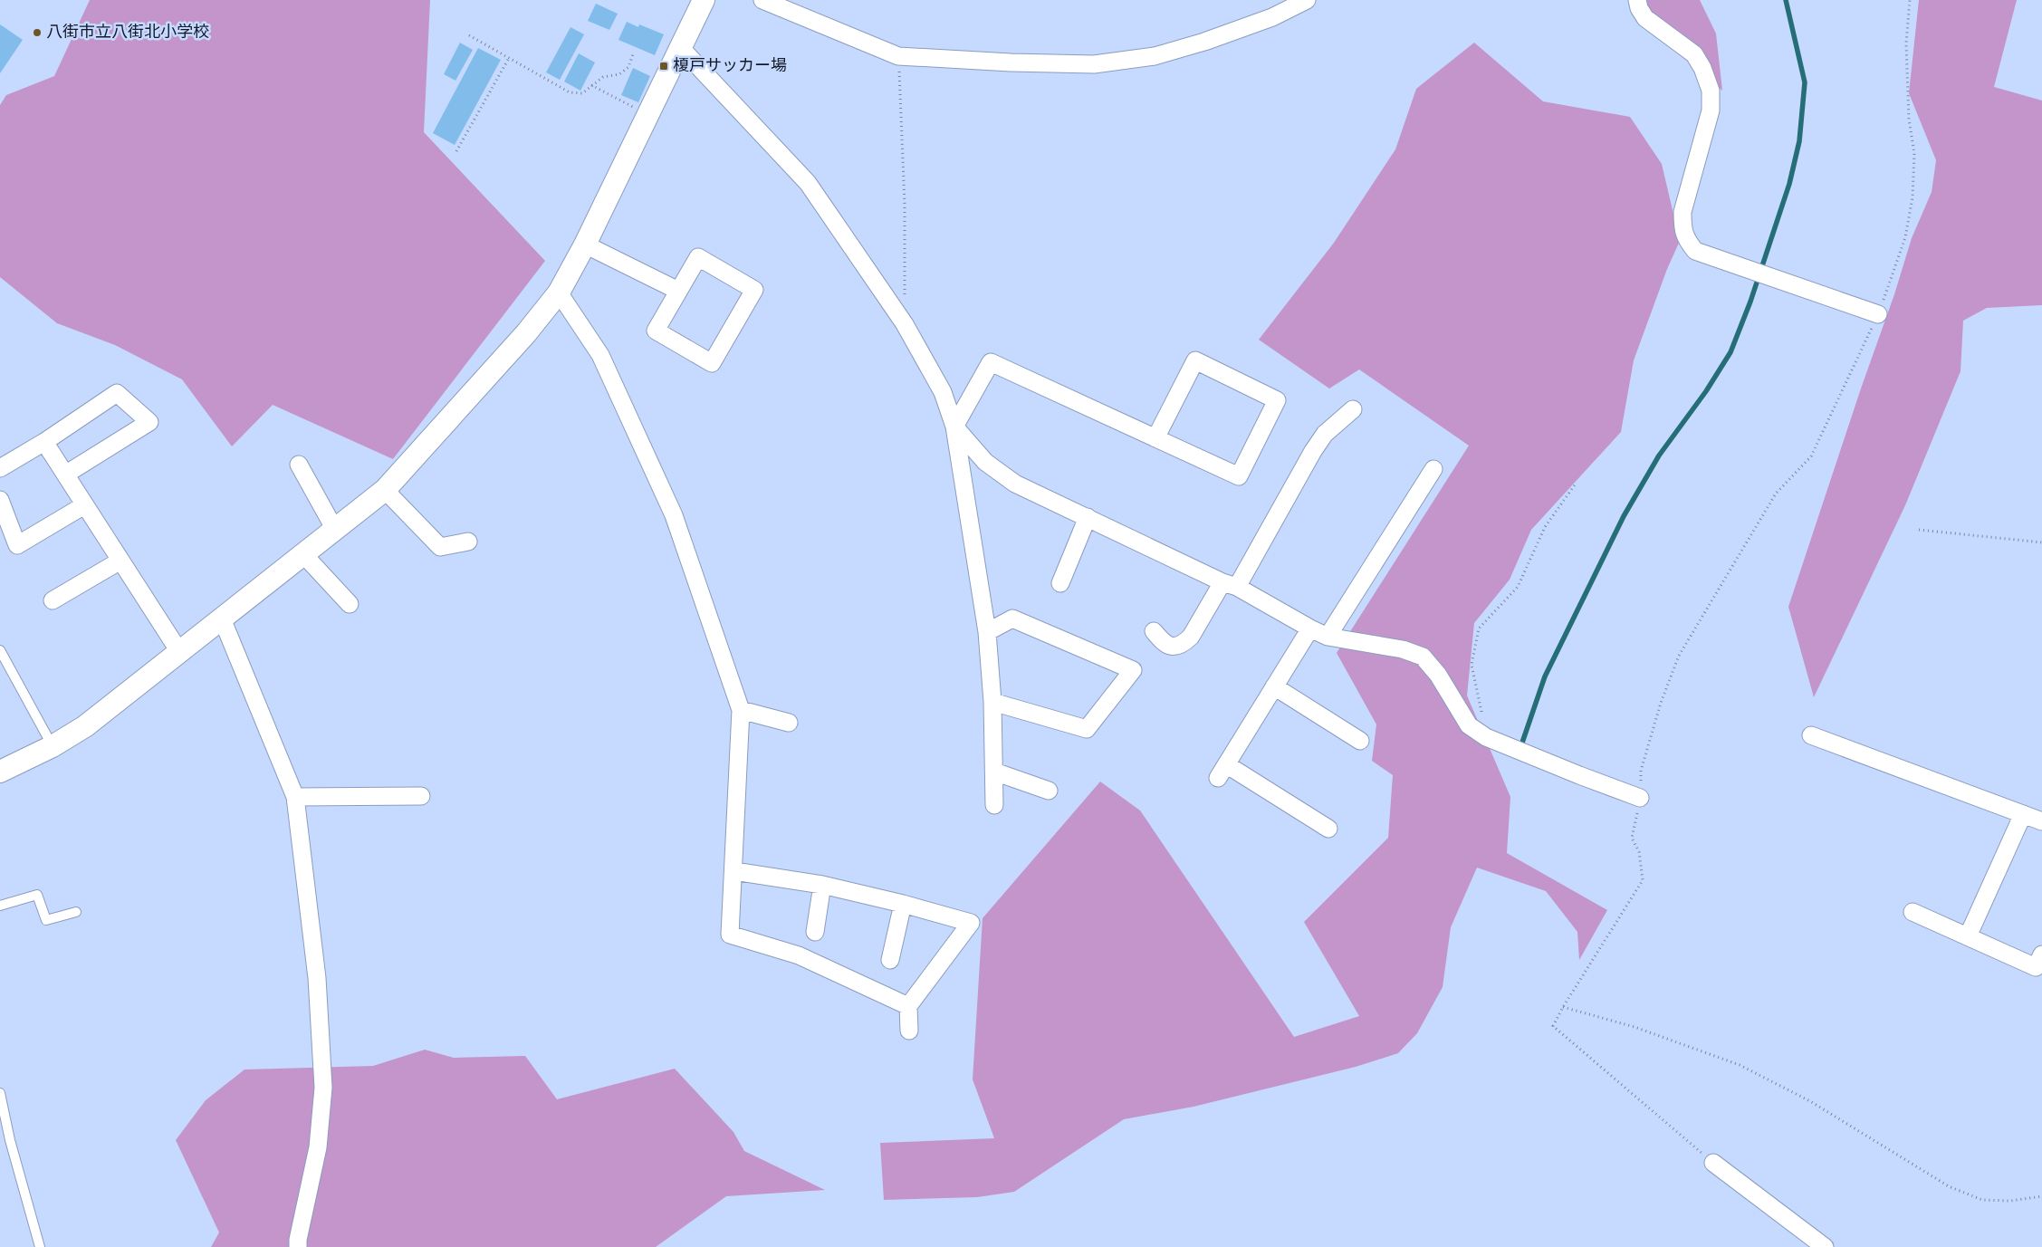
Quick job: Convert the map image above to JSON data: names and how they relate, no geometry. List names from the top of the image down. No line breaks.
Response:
{"places":{"other":["八街市立八街北小学校"],"transit":["榎戸サッカー場"]}}
